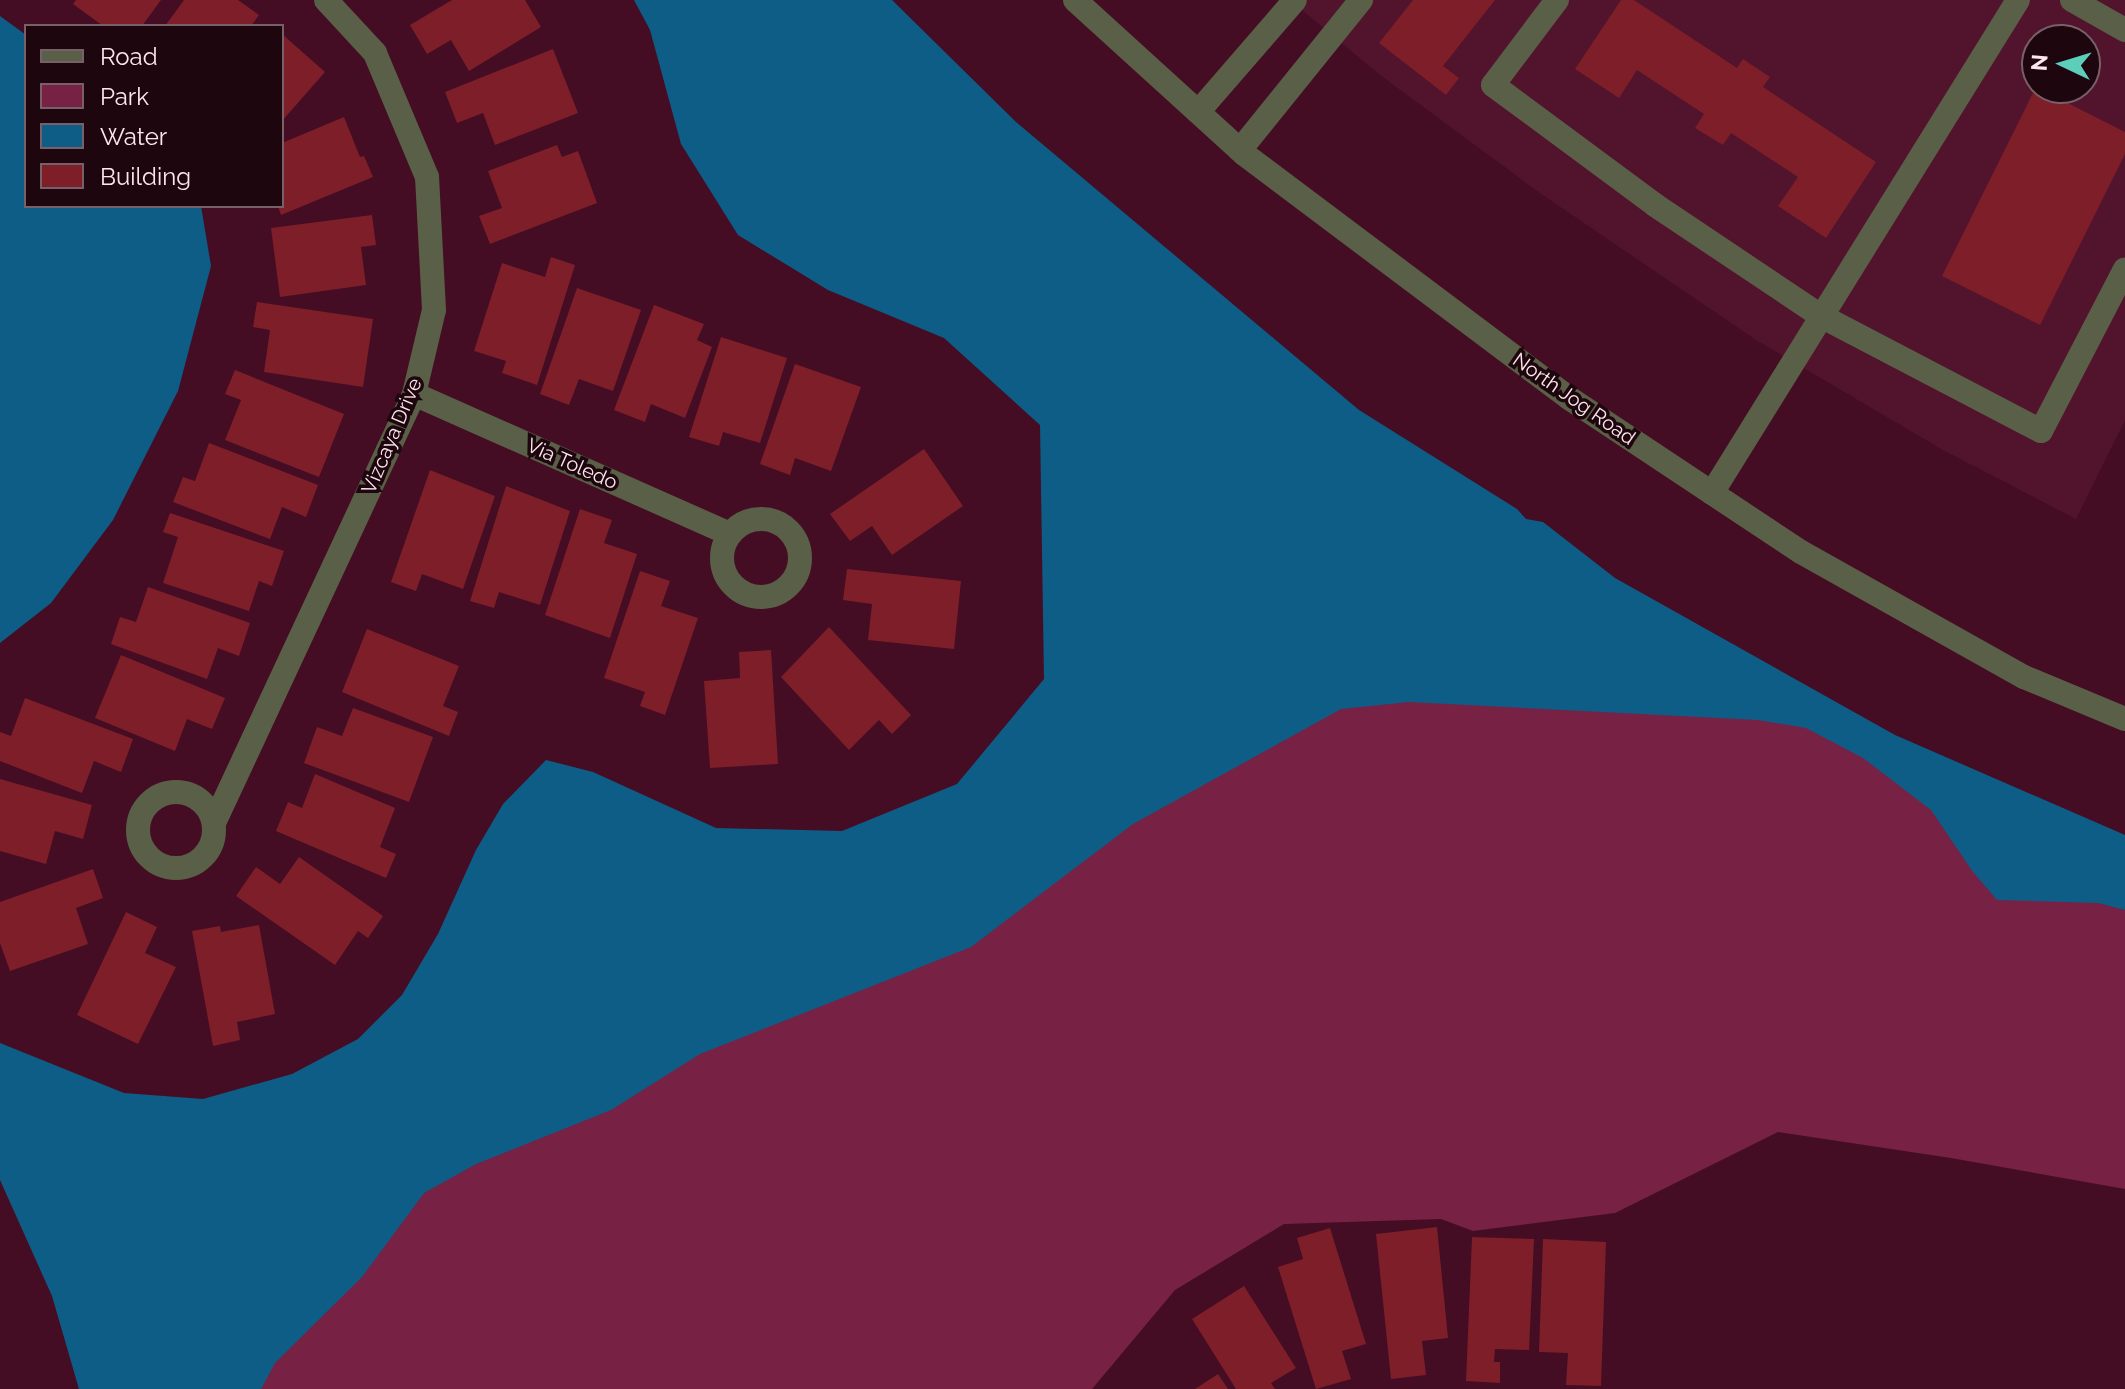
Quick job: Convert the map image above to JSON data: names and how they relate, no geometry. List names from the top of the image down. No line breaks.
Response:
{"streets":{"street":["North Jog Road","Vizcaya Drive","Via Toledo"]},"crossings":[["Vizcaya Drive","Via Toledo"]],"legend":["Road","Park","Water","Building"],"north":"left"}
